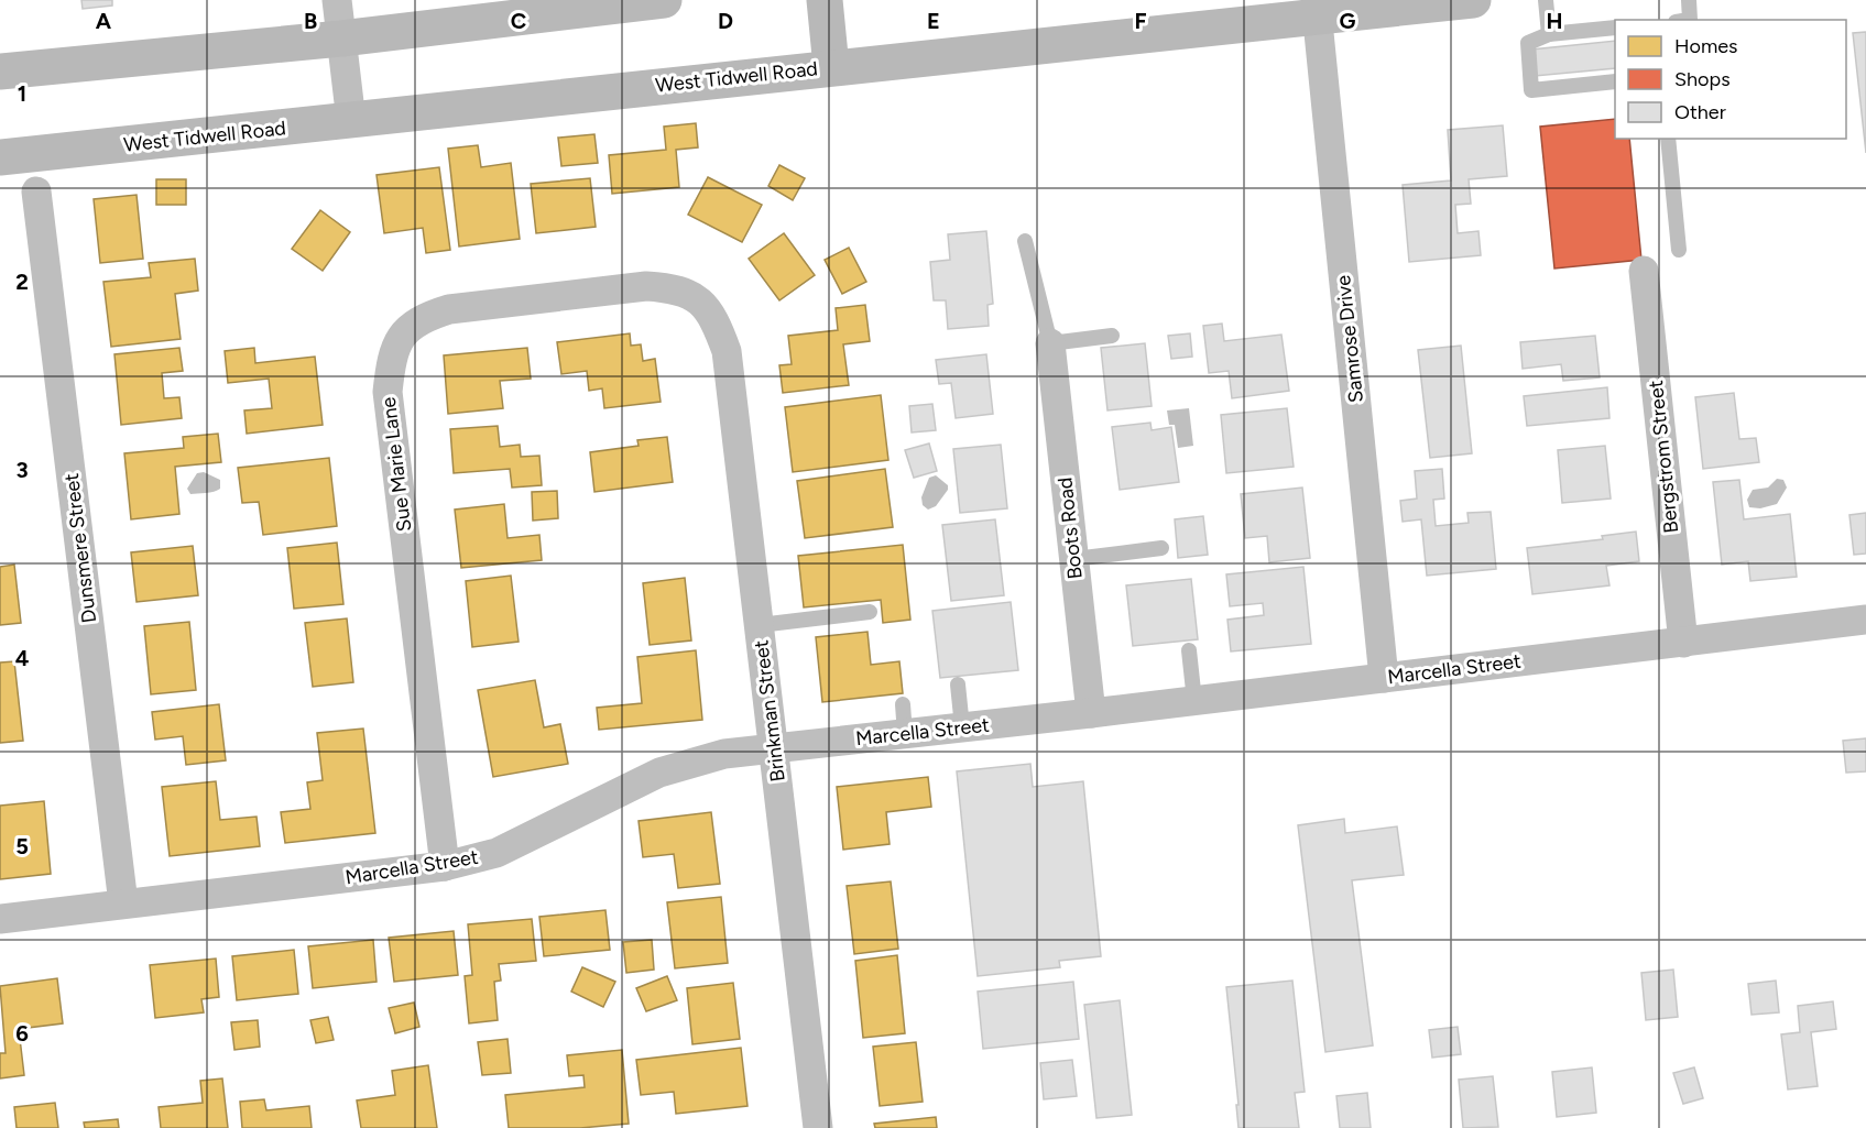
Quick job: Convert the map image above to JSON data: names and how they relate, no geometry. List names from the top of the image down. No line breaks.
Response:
{"streets":{"main road":["West Tidwell Road"],"street":["Samrose Drive","Bergstrom Street","Sue Marie Lane","Boots Road","Dunsmere Street","Marcella Street","Brinkman Street"]},"crossings":[["West Tidwell Road","Samrose Drive"],["Samrose Drive","Marcella Street"],["Bergstrom Street","Marcella Street"],["Sue Marie Lane","Marcella Street"],["Sue Marie Lane","Brinkman Street"],["Boots Road","Marcella Street"],["Dunsmere Street","Marcella Street"],["Marcella Street","Brinkman Street"]],"legend":["Homes","Shops","Other"],"grid":{"columns":["A","B","C","D","E","F","G","H"],"rows":["1","2","3","4","5","6"]}}
